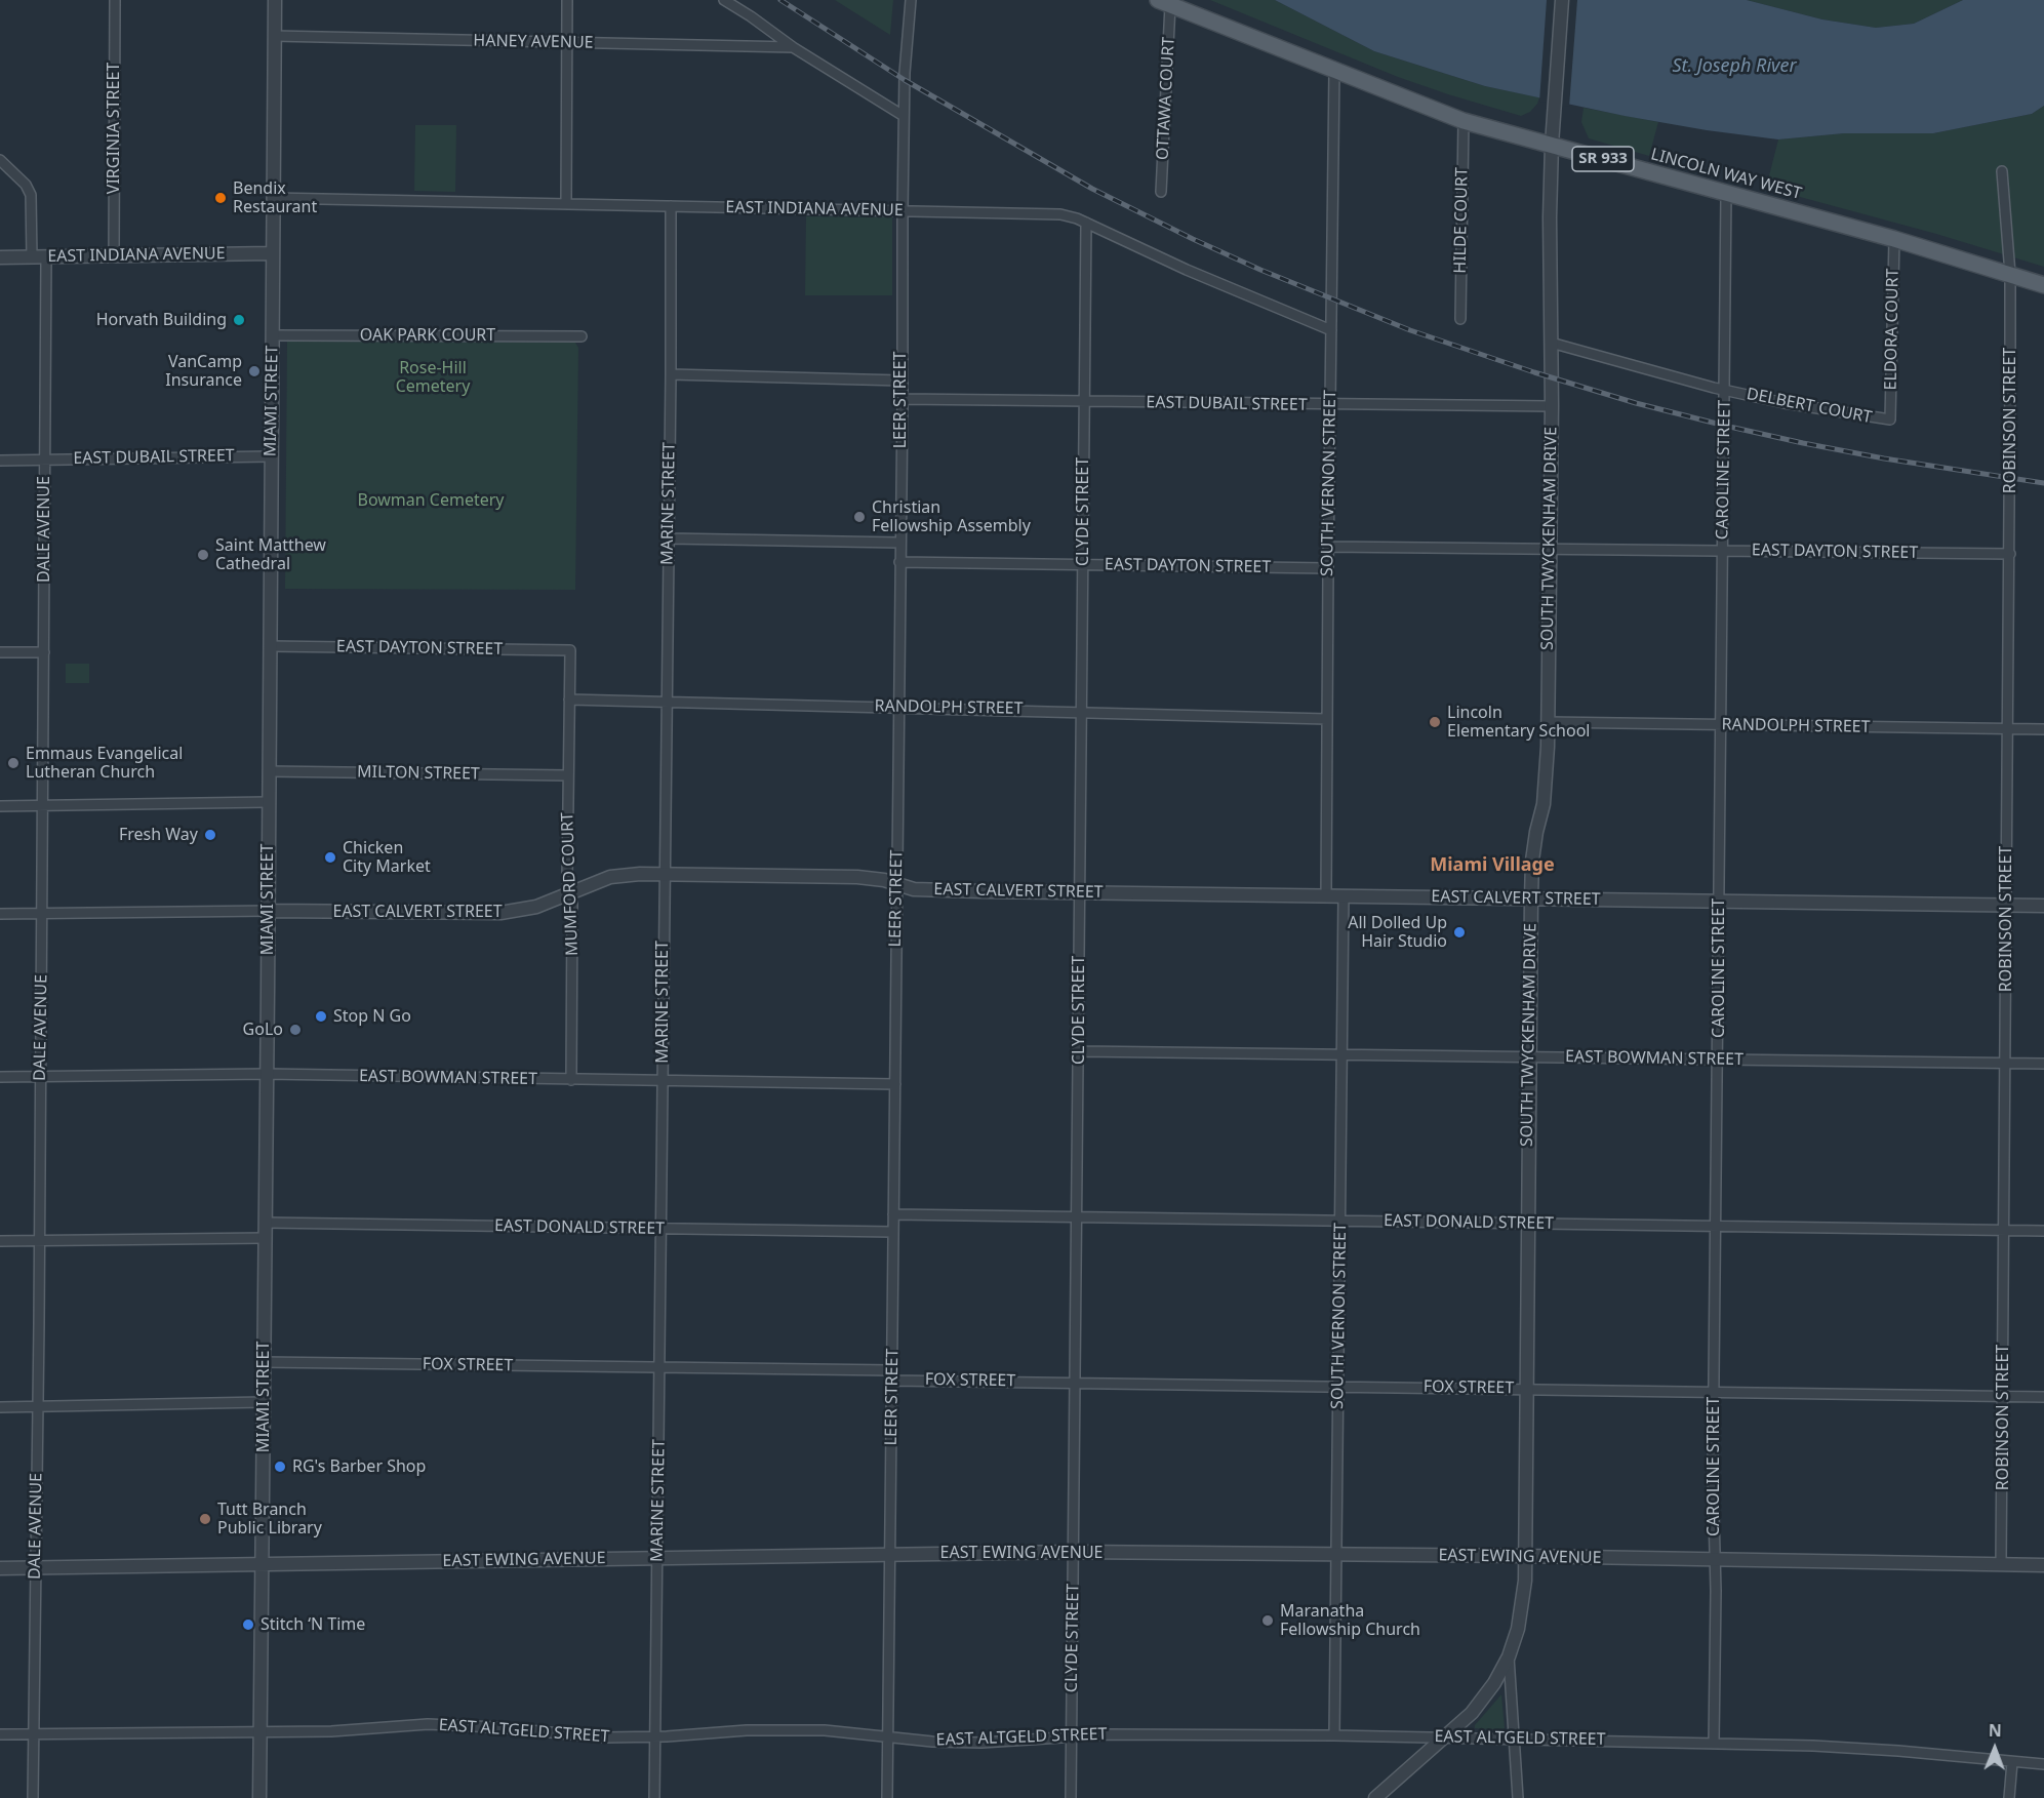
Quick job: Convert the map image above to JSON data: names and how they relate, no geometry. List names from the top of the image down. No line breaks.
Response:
{"streets":{"main road":["SR 933","LINCOLN WAY WEST"],"street":["HANEY AVENUE","OTTAWA COURT","VIRGINIA STREET","EAST INDIANA AVENUE","HILDE COURT","ELDORA COURT","OAK PARK COURT","LEER STREET","MIAMI STREET","EAST DUBAIL STREET","DELBERT COURT","ROBINSON STREET","CAROLINE STREET","SOUTH VERNON STREET","MARINE STREET","CLYDE STREET","DALE AVENUE","SOUTH TWYCKENHAM DRIVE","EAST DAYTON STREET","RANDOLPH STREET","MILTON STREET","MUMFORD COURT","EAST CALVERT STREET","EAST BOWMAN STREET","EAST DONALD STREET","FOX STREET","EAST EWING AVENUE","EAST ALTGELD STREET"]},"crossings":[["HANEY AVENUE","MIAMI STREET"],["OTTAWA COURT","LINCOLN WAY WEST"],["VIRGINIA STREET","EAST INDIANA AVENUE"],["LINCOLN WAY WEST","HILDE COURT"],["LINCOLN WAY WEST","ELDORA COURT"],["LINCOLN WAY WEST","ROBINSON STREET"],["LINCOLN WAY WEST","CAROLINE STREET"],["LINCOLN WAY WEST","SOUTH VERNON STREET"],["LINCOLN WAY WEST","SOUTH TWYCKENHAM DRIVE"],["EAST INDIANA AVENUE","LEER STREET"],["EAST INDIANA AVENUE","MIAMI STREET"],["EAST INDIANA AVENUE","SOUTH VERNON STREET"],["EAST INDIANA AVENUE","MARINE STREET"],["EAST INDIANA AVENUE","CLYDE STREET"],["EAST INDIANA AVENUE","DALE AVENUE"],["ELDORA COURT","DELBERT COURT"],["OAK PARK COURT","MIAMI STREET"],["LEER STREET","EAST DUBAIL STREET"],["LEER STREET","EAST DAYTON STREET"],["LEER STREET","RANDOLPH STREET"],["LEER STREET","EAST CALVERT STREET"],["LEER STREET","EAST BOWMAN STREET"],["LEER STREET","EAST DONALD STREET"],["LEER STREET","FOX STREET"],["LEER STREET","EAST EWING AVENUE"],["LEER STREET","EAST ALTGELD STREET"],["MIAMI STREET","EAST DUBAIL STREET"],["MIAMI STREET","EAST DAYTON STREET"],["MIAMI STREET","MILTON STREET"],["MIAMI STREET","EAST CALVERT STREET"],["MIAMI STREET","EAST BOWMAN STREET"],["MIAMI STREET","EAST DONALD STREET"],["MIAMI STREET","FOX STREET"],["MIAMI STREET","EAST EWING AVENUE"],["MIAMI STREET","EAST ALTGELD STREET"],["EAST DUBAIL STREET","SOUTH VERNON STREET"],["EAST DUBAIL STREET","CLYDE STREET"],["EAST DUBAIL STREET","DALE AVENUE"],["EAST DUBAIL STREET","SOUTH TWYCKENHAM DRIVE"],["DELBERT COURT","CAROLINE STREET"],["DELBERT COURT","SOUTH TWYCKENHAM DRIVE"],["ROBINSON STREET","EAST DAYTON STREET"],["ROBINSON STREET","RANDOLPH STREET"],["ROBINSON STREET","EAST CALVERT STREET"],["ROBINSON STREET","EAST BOWMAN STREET"],["ROBINSON STREET","EAST DONALD STREET"],["ROBINSON STREET","FOX STREET"],["ROBINSON STREET","EAST EWING AVENUE"],["CAROLINE STREET","EAST DAYTON STREET"],["CAROLINE STREET","RANDOLPH STREET"],["CAROLINE STREET","EAST CALVERT STREET"],["CAROLINE STREET","EAST BOWMAN STREET"],["CAROLINE STREET","EAST DONALD STREET"],["CAROLINE STREET","FOX STREET"],["CAROLINE STREET","EAST EWING AVENUE"],["CAROLINE STREET","EAST ALTGELD STREET"],["SOUTH VERNON STREET","EAST DAYTON STREET"],["SOUTH VERNON STREET","RANDOLPH STREET"],["SOUTH VERNON STREET","EAST CALVERT STREET"],["SOUTH VERNON STREET","EAST BOWMAN STREET"],["SOUTH VERNON STREET","EAST DONALD STREET"],["SOUTH VERNON STREET","FOX STREET"],["SOUTH VERNON STREET","EAST EWING AVENUE"],["SOUTH VERNON STREET","EAST ALTGELD STREET"],["MARINE STREET","RANDOLPH STREET"],["MARINE STREET","EAST CALVERT STREET"],["MARINE STREET","EAST BOWMAN STREET"],["MARINE STREET","EAST DONALD STREET"],["MARINE STREET","FOX STREET"],["MARINE STREET","EAST EWING AVENUE"],["MARINE STREET","EAST ALTGELD STREET"],["CLYDE STREET","EAST DAYTON STREET"],["CLYDE STREET","RANDOLPH STREET"],["CLYDE STREET","EAST CALVERT STREET"],["CLYDE STREET","EAST BOWMAN STREET"],["CLYDE STREET","EAST DONALD STREET"],["CLYDE STREET","FOX STREET"],["CLYDE STREET","EAST EWING AVENUE"],["CLYDE STREET","EAST ALTGELD STREET"],["DALE AVENUE","EAST CALVERT STREET"],["DALE AVENUE","EAST BOWMAN STREET"],["DALE AVENUE","EAST EWING AVENUE"],["DALE AVENUE","EAST ALTGELD STREET"],["SOUTH TWYCKENHAM DRIVE","EAST DAYTON STREET"],["SOUTH TWYCKENHAM DRIVE","RANDOLPH STREET"],["SOUTH TWYCKENHAM DRIVE","EAST CALVERT STREET"],["SOUTH TWYCKENHAM DRIVE","EAST BOWMAN STREET"],["SOUTH TWYCKENHAM DRIVE","EAST DONALD STREET"],["SOUTH TWYCKENHAM DRIVE","FOX STREET"],["SOUTH TWYCKENHAM DRIVE","EAST EWING AVENUE"],["SOUTH TWYCKENHAM DRIVE","EAST ALTGELD STREET"],["EAST DAYTON STREET","MUMFORD COURT"],["RANDOLPH STREET","MUMFORD COURT"],["MILTON STREET","MUMFORD COURT"],["MUMFORD COURT","EAST CALVERT STREET"],["MUMFORD COURT","EAST BOWMAN STREET"]],"districts":["Miami Village"],"water":["St. Joseph River"],"parks":["Rose-Hill Cemetery","Bowman Cemetery"],"places":["Bendix Restaurant","Horvath Building","VanCamp Insurance","Christian Fellowship Assembly","Saint Matthew Cathedral","Lincoln Elementary School","Emmaus Evangelical Lutheran Church","Fresh Way","Chicken City Market","All Dolled Up Hair Studio","Stop N Go","GoLo","RG's Barber Shop","Tutt Branch Public Library","Maranatha Fellowship Church","Stitch ‘N Time"],"north":"top"}
